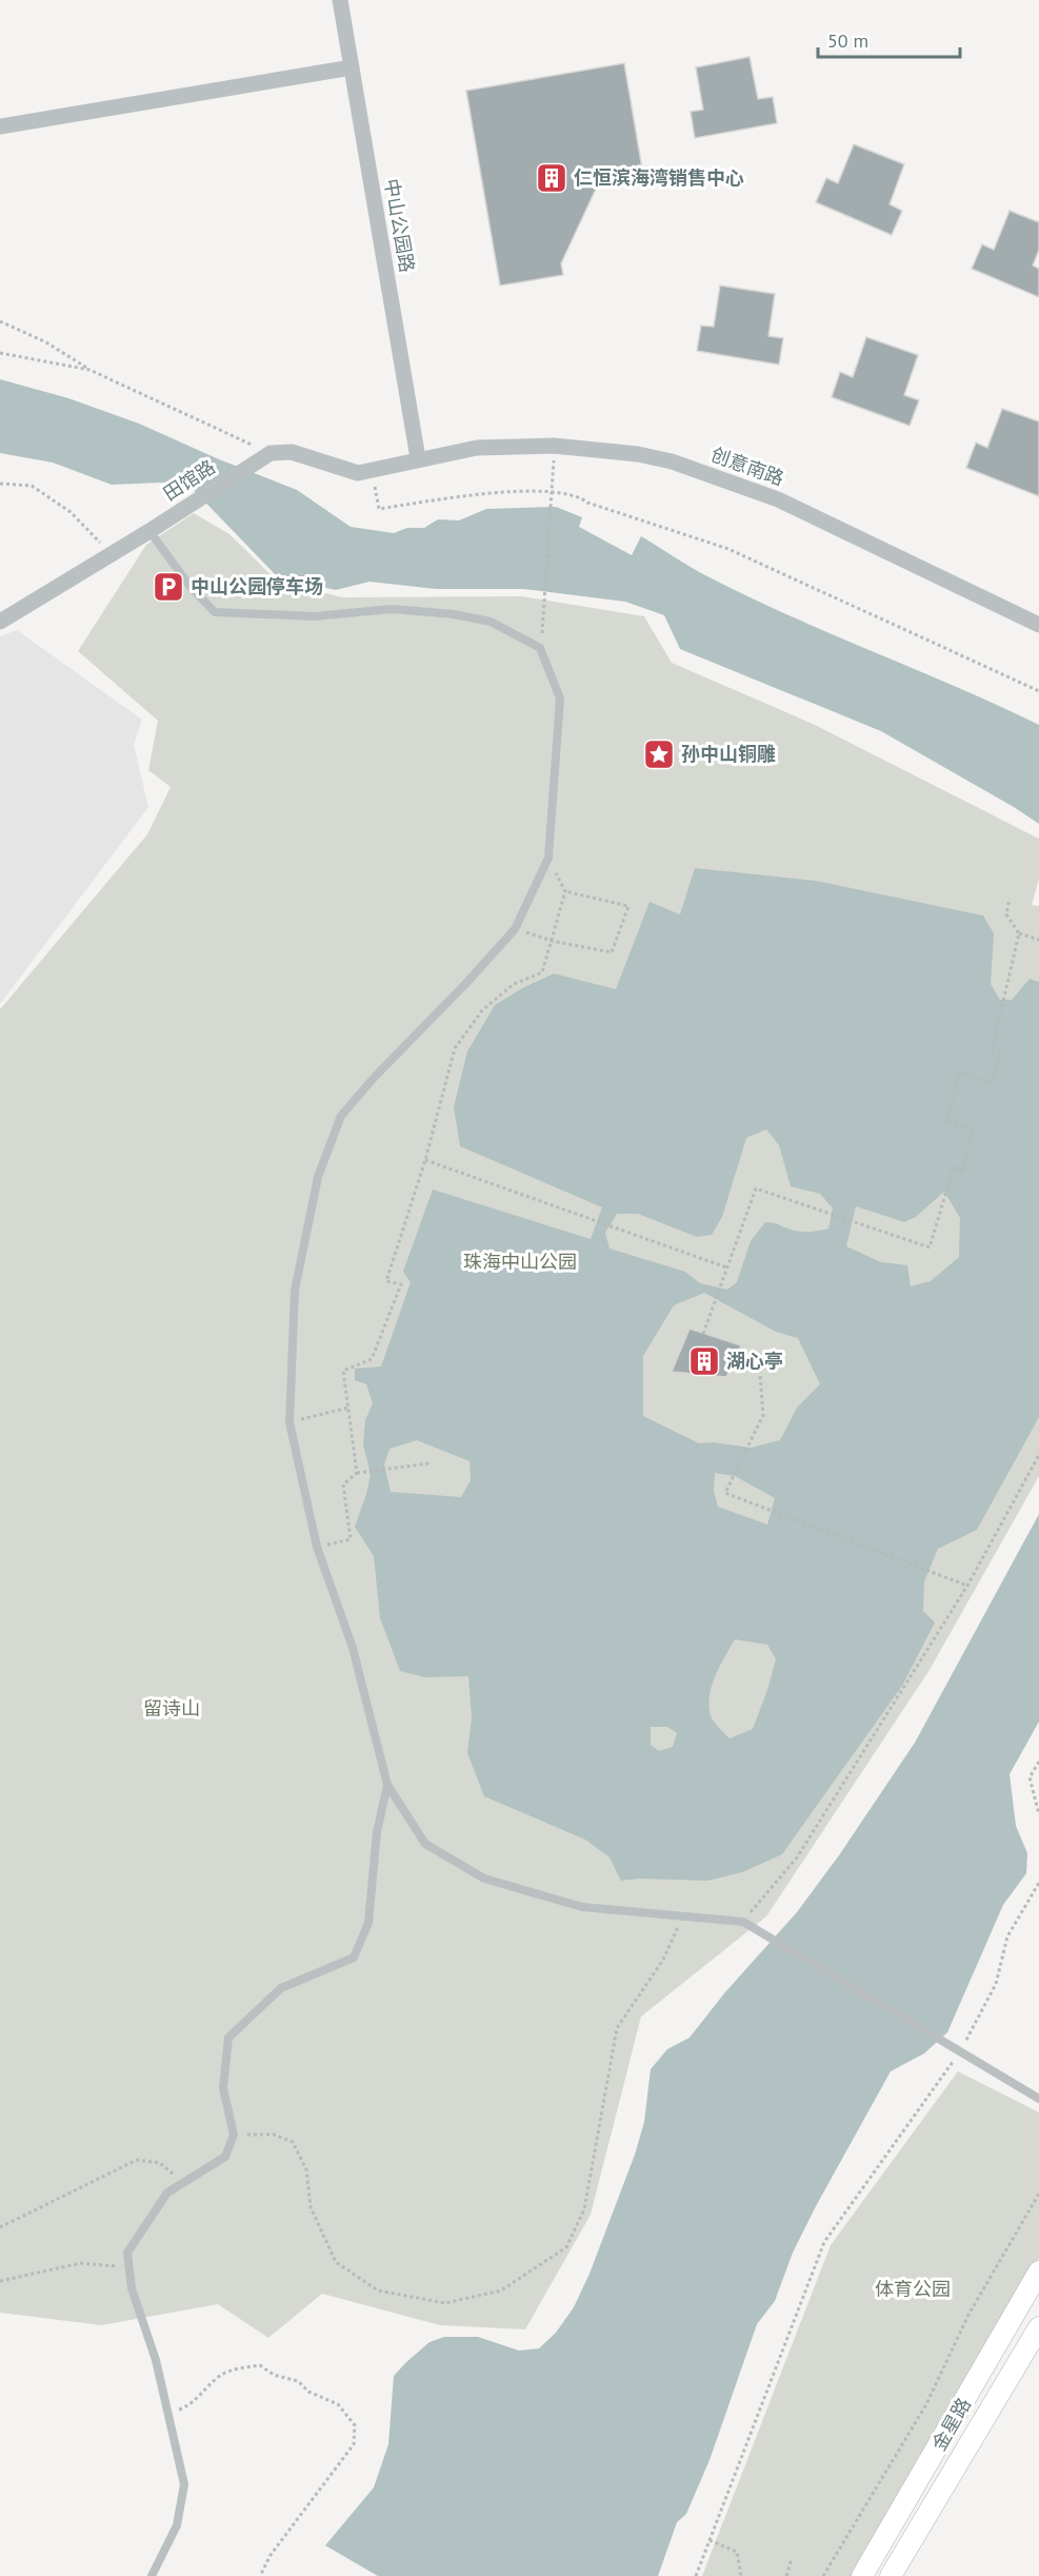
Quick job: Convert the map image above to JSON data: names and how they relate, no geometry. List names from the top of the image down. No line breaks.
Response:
{"streets":{"street":["中山公园路","创意南路","田馆路","金星路"]},"crossings":[["中山公园路","创意南路"]],"parks":["珠海中山公园","留诗山","体育公园"],"places":{"building":["仁恒滨海湾销售中心","湖心亭"],"parking":["中山公园停车场"],"place":["孙中山铜雕"]},"scale_bar":"50 m"}
